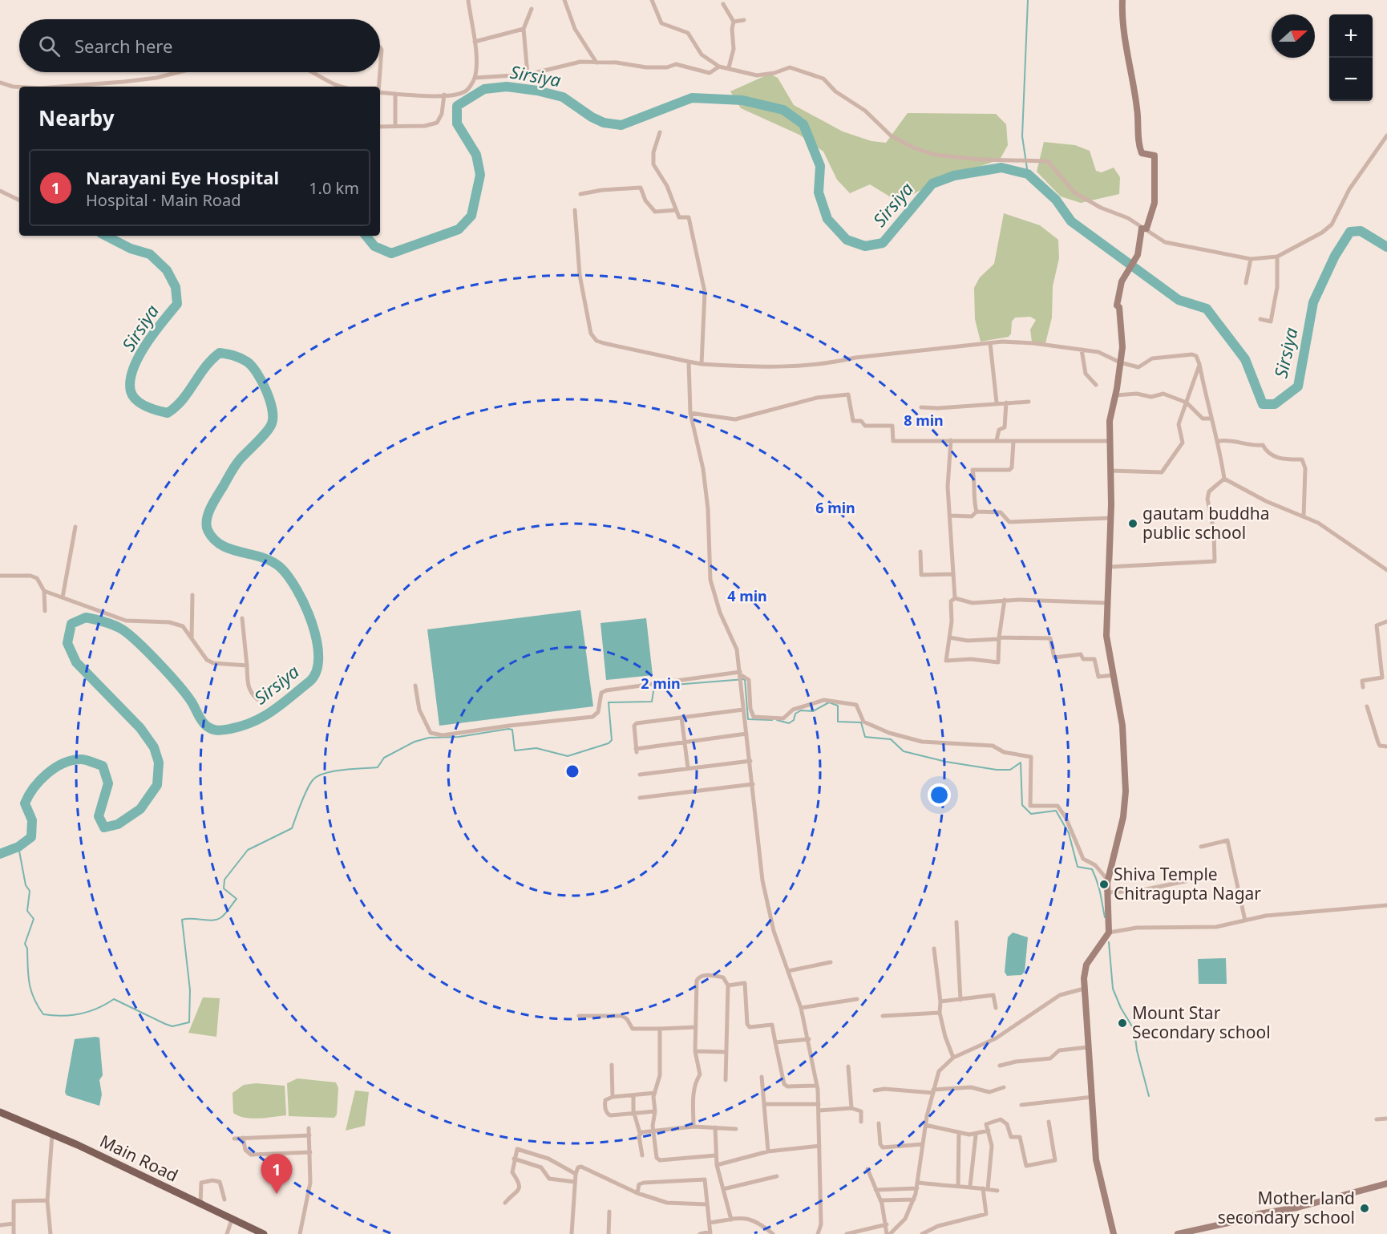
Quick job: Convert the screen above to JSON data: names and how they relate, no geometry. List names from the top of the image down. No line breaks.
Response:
{"streets":{"main road":["Main Road"]},"water":["Sirsiya"],"places":["gautam buddha public school","Shiva Temple Chitragupta Nagar","Mount Star Secondary school","Mother land secondary school"],"north":"right","page":{"map_buttons":["+","−"],"search":"Search here","heading":"Nearby","list":[{"mark":"1","name":"Narayani Eye Hospital","note":"Hospital · Main Road","value":"1.0 km"}],"pins":"1"},"rings":["8 min","6 min","4 min","2 min"]}
